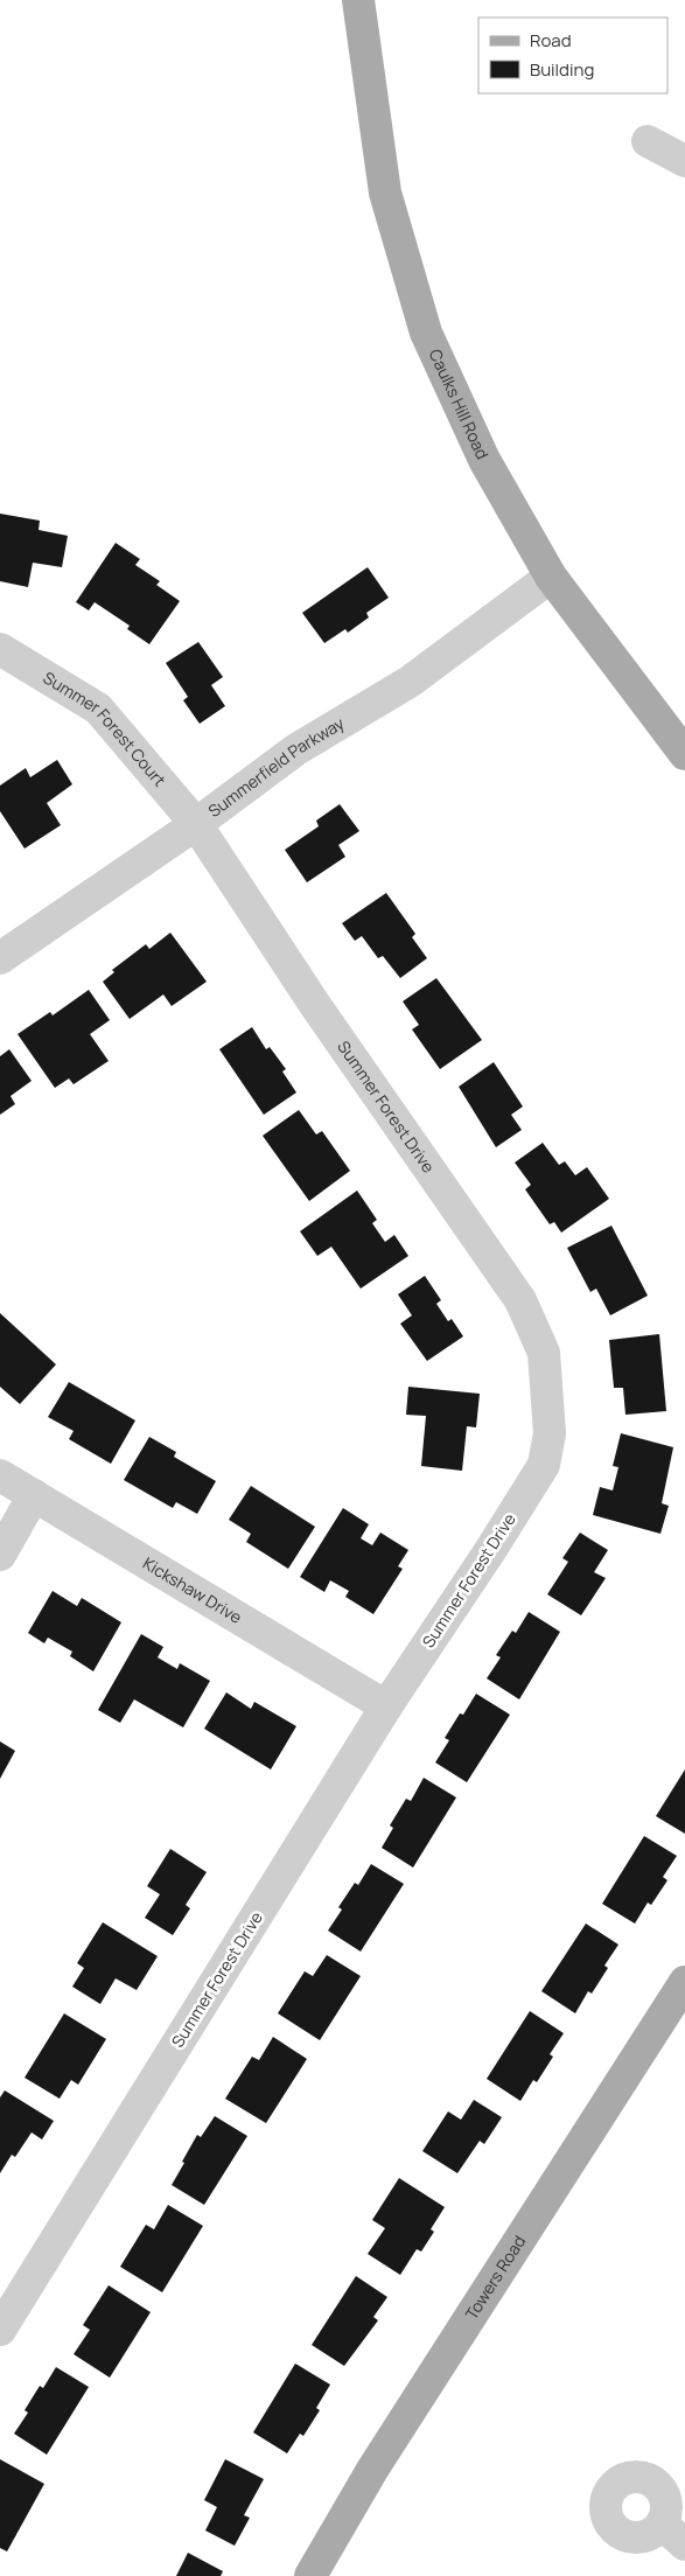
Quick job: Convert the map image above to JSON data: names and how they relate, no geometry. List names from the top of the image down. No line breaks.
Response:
{"streets":{"main road":["Caulks Hill Road","Towers Road"],"street":["Summer Forest Court","Summerfield Parkway","Summer Forest Drive","Kickshaw Drive"]},"crossings":[["Caulks Hill Road","Summerfield Parkway"],["Summer Forest Court","Summerfield Parkway"],["Summer Forest Court","Summer Forest Drive"],["Summerfield Parkway","Summer Forest Drive"],["Summer Forest Drive","Kickshaw Drive"]],"legend":["Road","Building"]}
